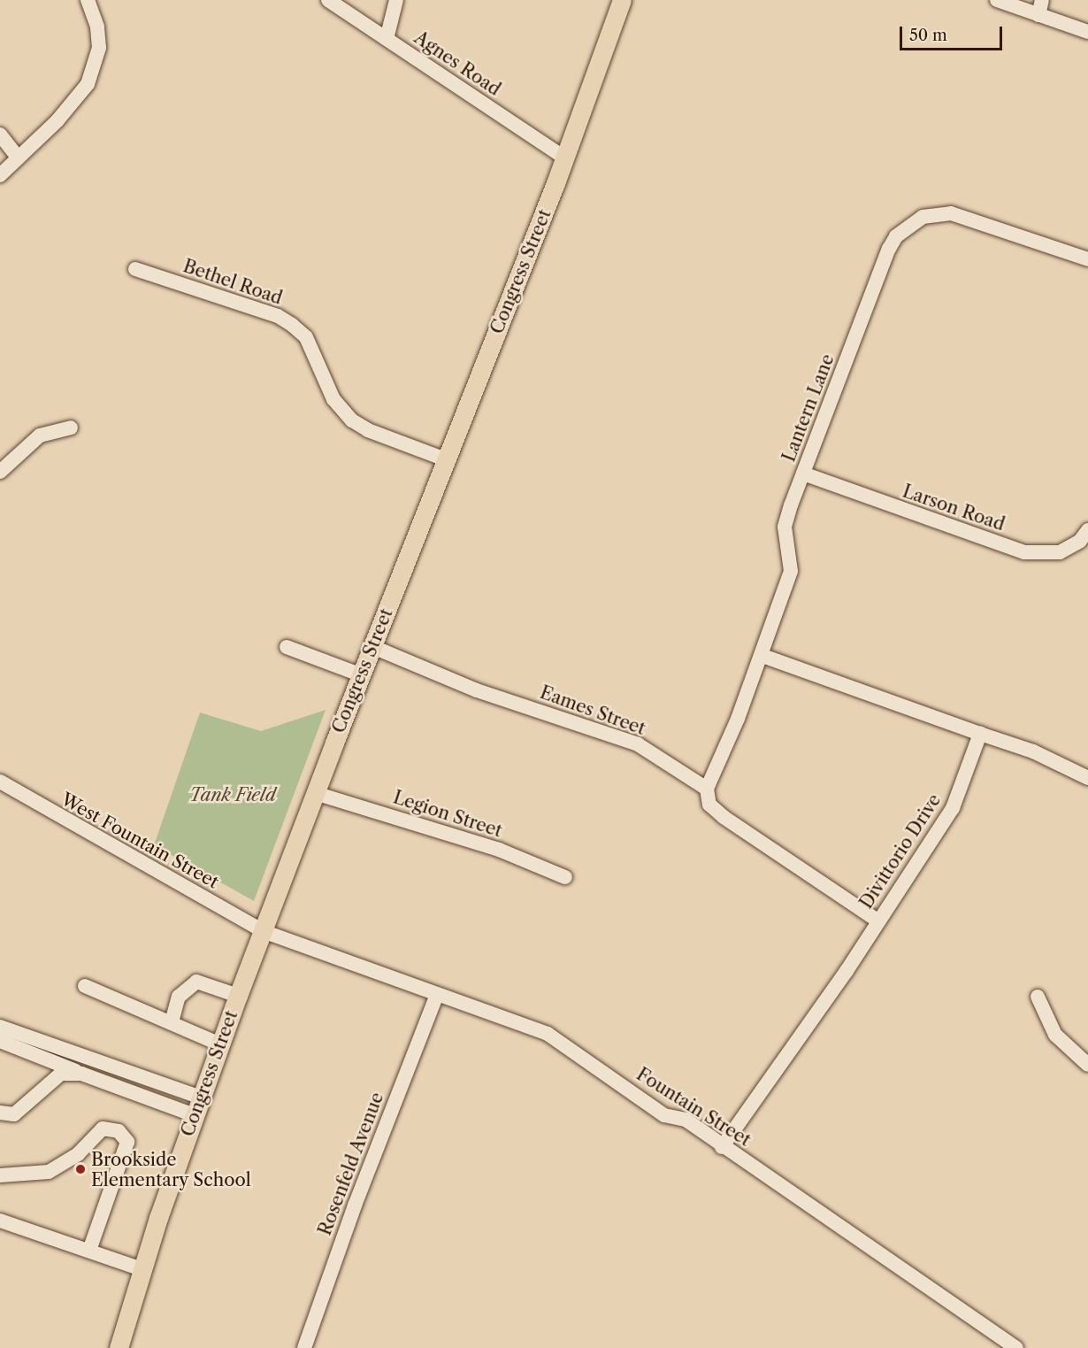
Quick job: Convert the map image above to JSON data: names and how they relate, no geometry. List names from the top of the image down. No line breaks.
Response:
{"streets":{"main road":["Congress Street"],"street":["Agnes Road","Bethel Road","Lantern Lane","Larson Road","Eames Street","Legion Street","West Fountain Street","Divittorio Drive","Fountain Street","Rosenfeld Avenue"]},"crossings":[["Agnes Road","Congress Street"],["Congress Street","Bethel Road"],["Congress Street","Eames Street"],["Congress Street","Legion Street"],["Congress Street","West Fountain Street"],["Congress Street","Fountain Street"],["Lantern Lane","Larson Road"],["Lantern Lane","Eames Street"],["West Fountain Street","Fountain Street"],["Divittorio Drive","Fountain Street"],["Fountain Street","Rosenfeld Avenue"]],"parks":["Tank Field"],"places":["Brookside Elementary School"],"scale_bar":"50 m"}
